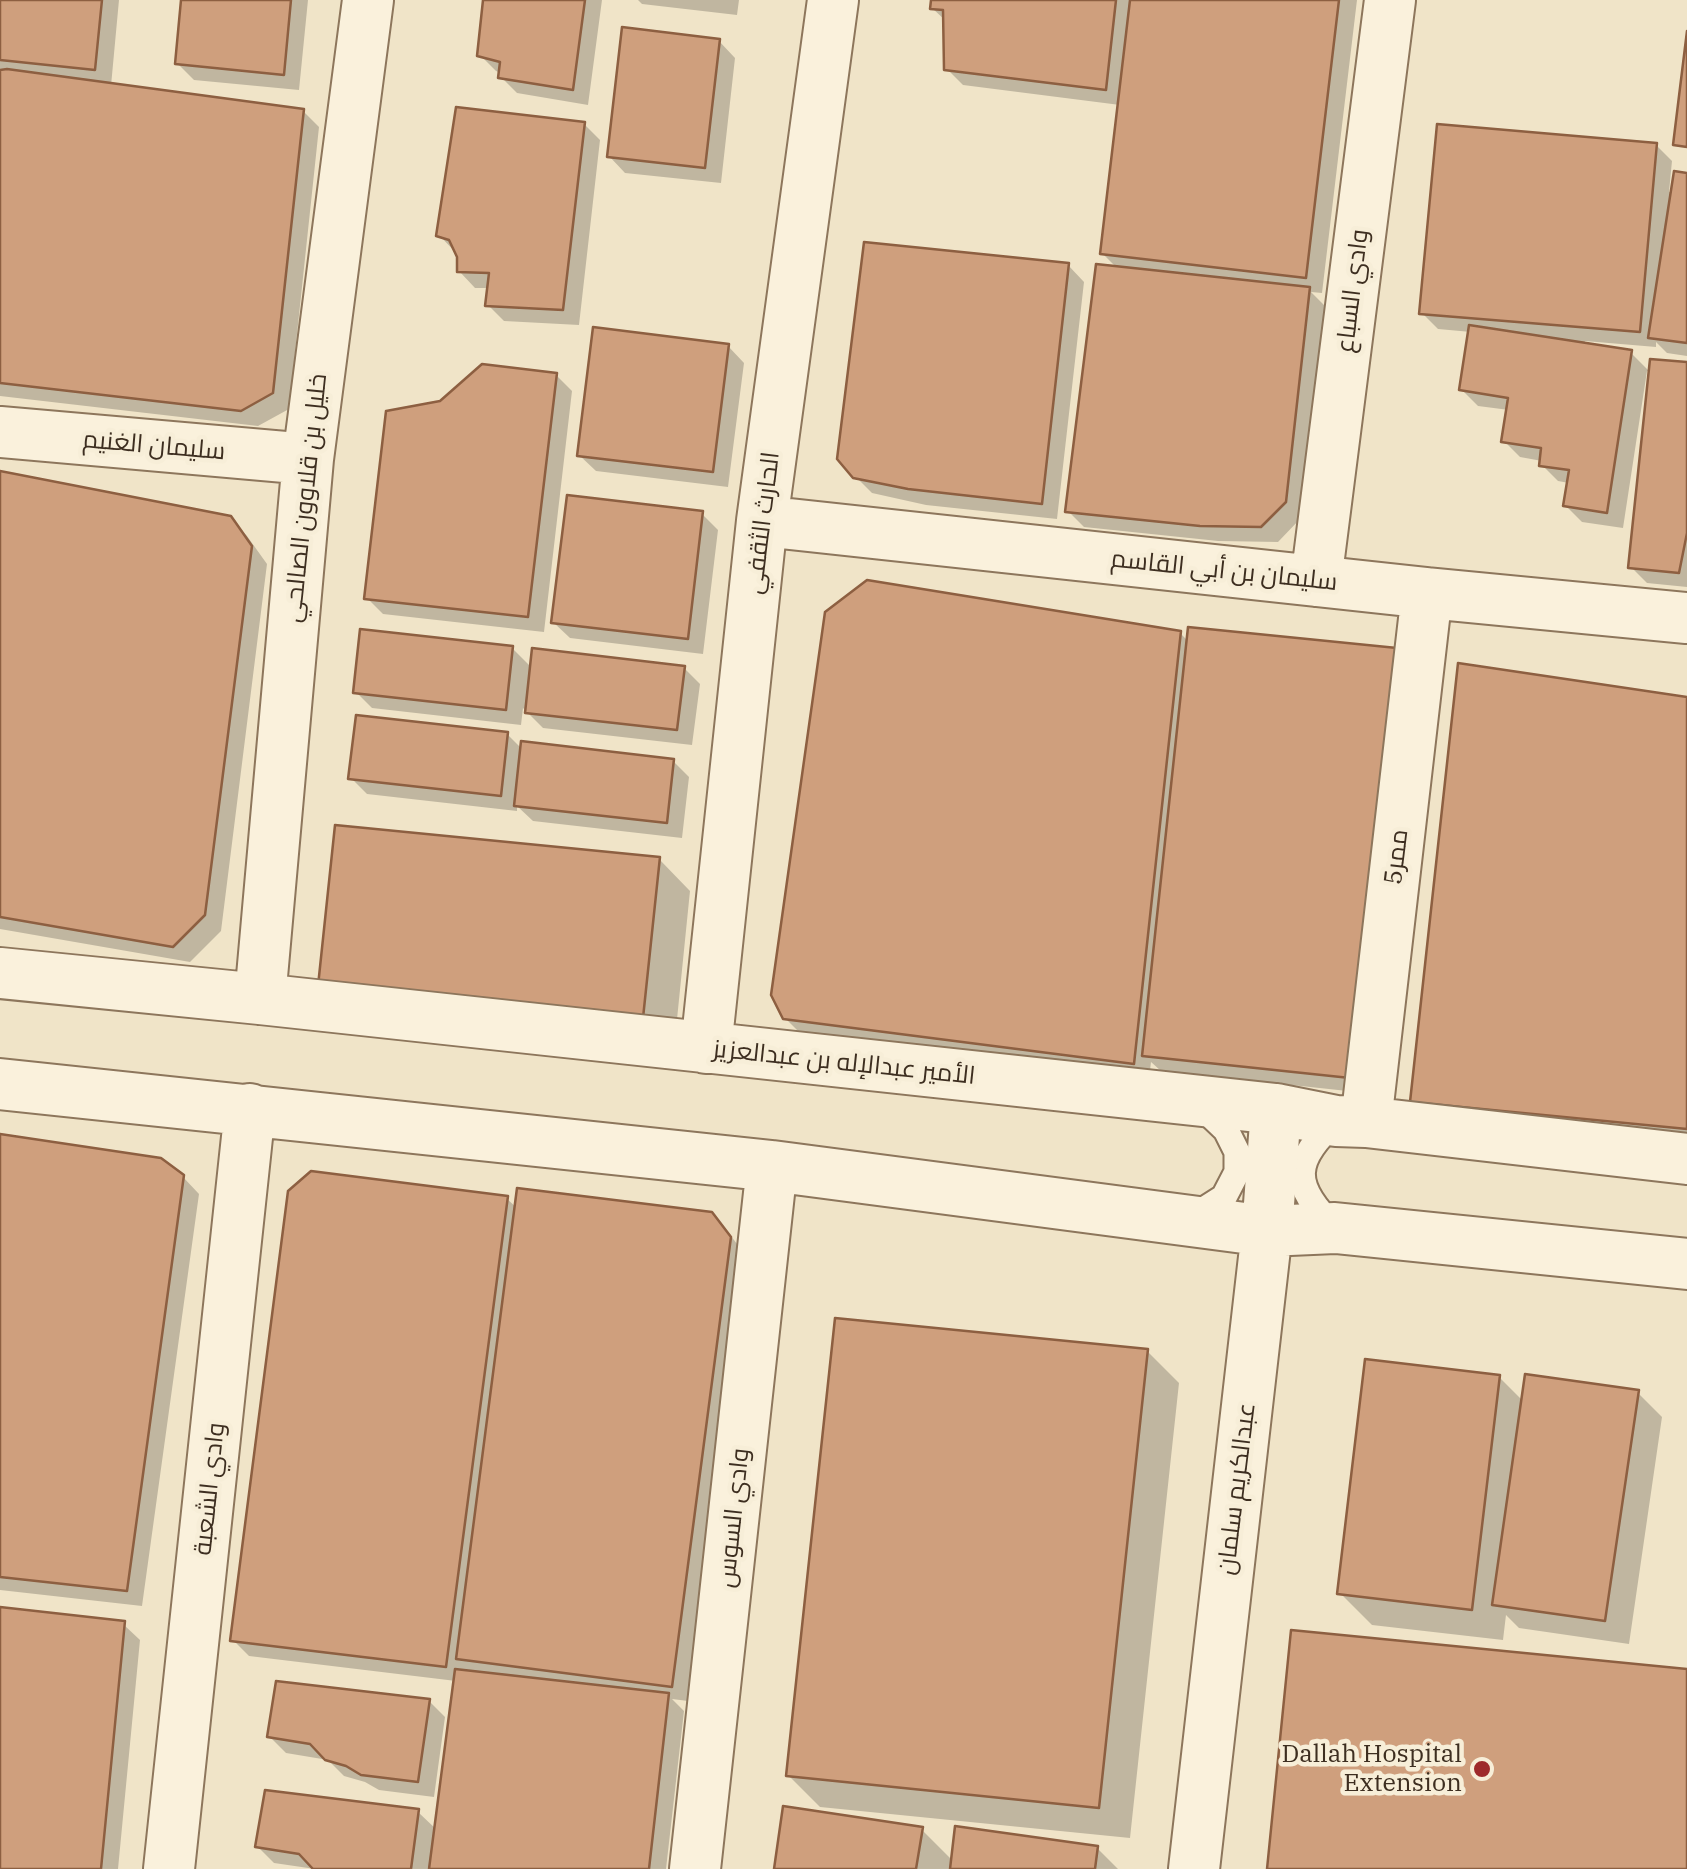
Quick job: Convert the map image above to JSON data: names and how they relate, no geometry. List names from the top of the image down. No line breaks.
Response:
{"streets":{"street":["وادي السباع","سليمان الغنيم","خليل بن قلاوون الصالحي","الحارث الثقفي","سليمان بن أبي القاسم","ممر5","الأمير عبدالإله بن عبدالعزيز","وادي الشعبة","عبدالكريم سلمان","وادي السوس"]},"crossings":[["وادي السباع","سليمان بن أبي القاسم"],["سليمان الغنيم","خليل بن قلاوون الصالحي"],["خليل بن قلاوون الصالحي","الأمير عبدالإله بن عبدالعزيز"],["الحارث الثقفي","سليمان بن أبي القاسم"],["الحارث الثقفي","الأمير عبدالإله بن عبدالعزيز"],["سليمان بن أبي القاسم","ممر5"],["ممر5","الأمير عبدالإله بن عبدالعزيز"],["الأمير عبدالإله بن عبدالعزيز","عبدالكريم سلمان"]],"places":["Dallah Hospital Extension"]}
